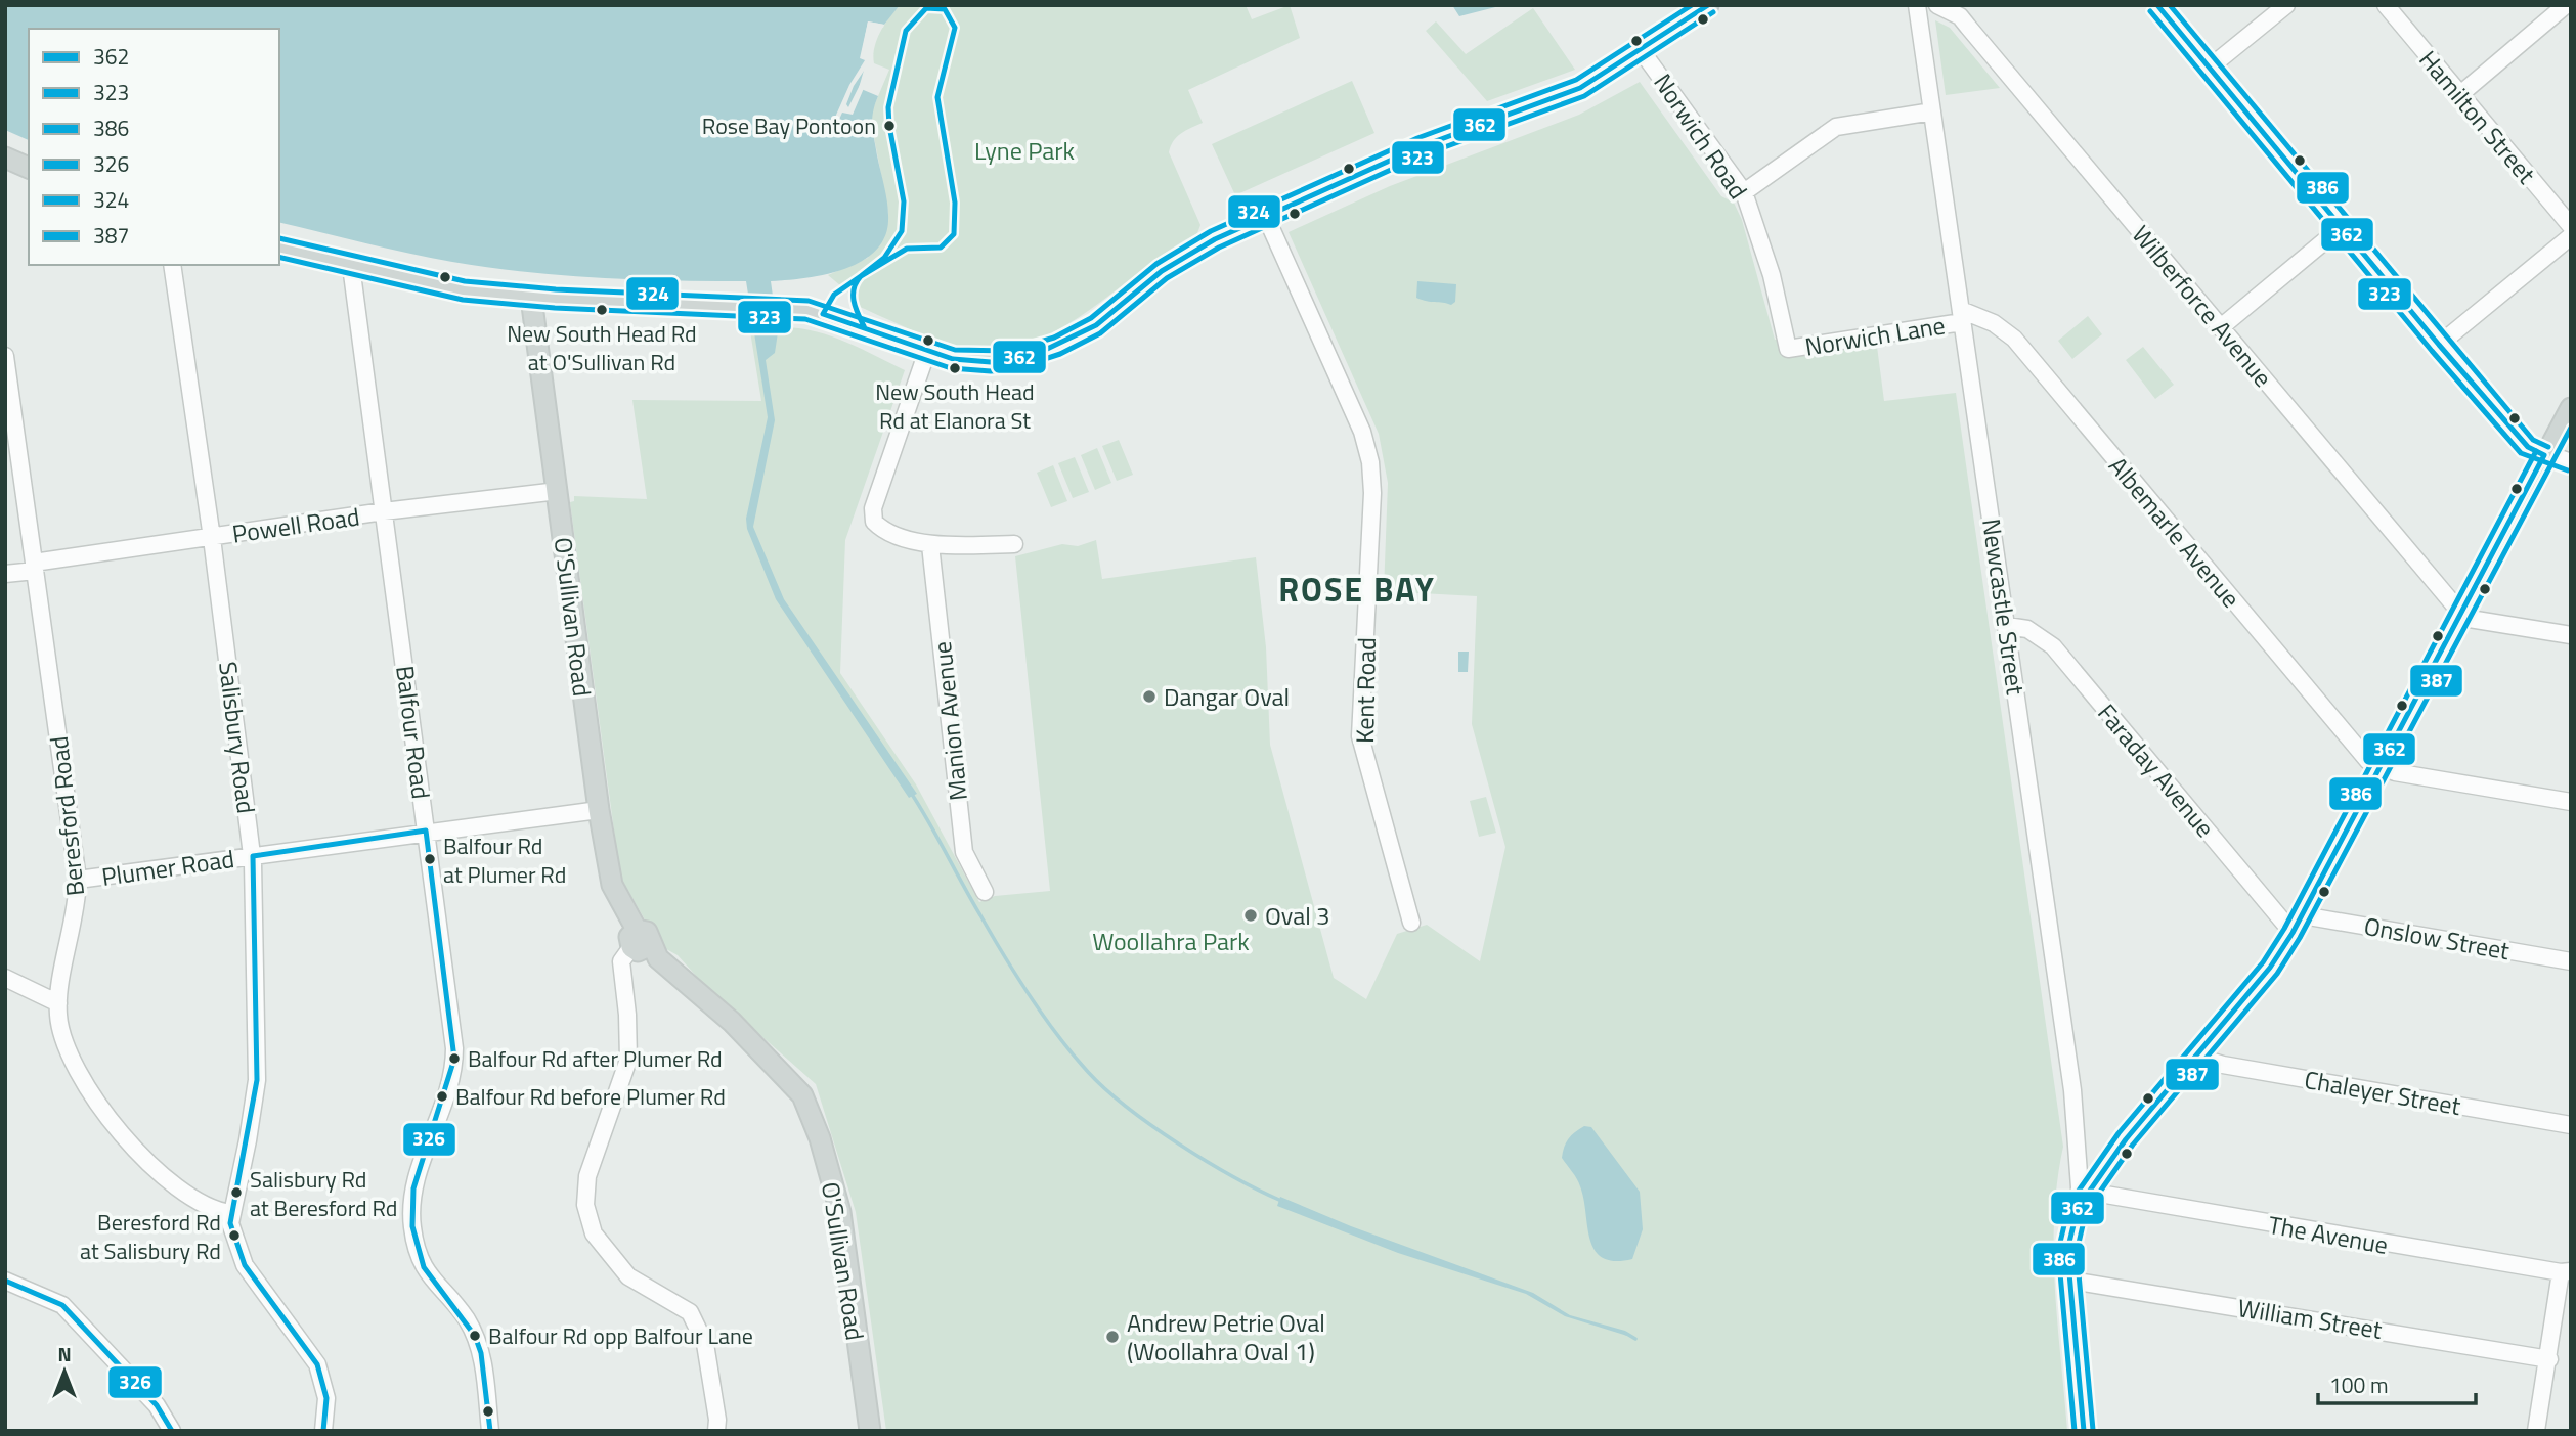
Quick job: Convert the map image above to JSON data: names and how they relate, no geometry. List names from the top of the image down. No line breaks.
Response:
{"streets":{"main road":["O'Sullivan Road"],"street":["Hamilton Street","Norwich Road","Wilberforce Avenue","Norwich Lane","Powell Road","Albemarle Avenue","Newcastle Street","Kent Road","Manion Avenue","Balfour Road","Salisbury Road","Faraday Avenue","Beresford Road","Plumer Road","Onslow Street","Chaleyer Street","The Avenue","William Street"]},"crossings":[["Norwich Road","Norwich Lane"],["Norwich Lane","Albemarle Avenue"],["Norwich Lane","Newcastle Street"],["Powell Road","O'Sullivan Road"],["Powell Road","Balfour Road"],["Powell Road","Salisbury Road"],["Powell Road","Beresford Road"],["Albemarle Avenue","Newcastle Street"],["Newcastle Street","Faraday Avenue"],["Newcastle Street","The Avenue"],["O'Sullivan Road","Plumer Road"],["Balfour Road","Plumer Road"],["Salisbury Road","Beresford Road"],["Salisbury Road","Plumer Road"],["Beresford Road","Plumer Road"]],"districts":["ROSE BAY"],"parks":["Lyne Park","Woollahra Park"],"places":["Rose Bay Pontoon","New South Head Rd at O'Sullivan Rd","New South Head Rd at Elanora St","Dangar Oval","Balfour Rd at Plumer Rd","Oval 3","Balfour Rd after Plumer Rd","Balfour Rd before Plumer Rd","Salisbury Rd at Beresford Rd","Beresford Rd at Salisbury Rd","Balfour Rd opp Balfour Lane","Andrew Petrie Oval (Woollahra Oval 1)"],"lines":["transit line 362","transit line 386","transit line 324","transit line 323","transit line 387","transit line 326"],"legend":["362","323","386","326","324","387"],"scale_bar":"100 m","north":"top"}
